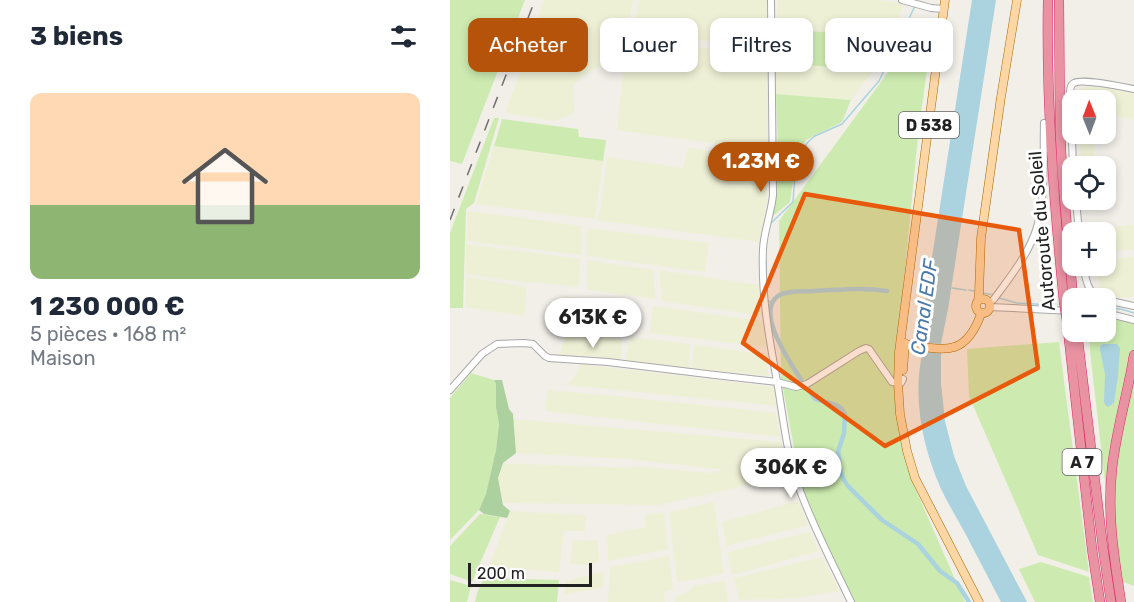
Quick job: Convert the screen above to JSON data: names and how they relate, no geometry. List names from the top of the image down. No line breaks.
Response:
{"streets":{"highway":["Autoroute du Soleil","A 7"],"main road":["D 538"]},"water":["Canal EDF"],"scale_bar":"200 m","north":"top","page":{"heading":"3 biens","chip":["Acheter","Louer","Filtres","Nouveau"],"list":[{"name":"1 230 000 €","note":"5 pièces · 168 m² · Maison"}],"map_buttons":["+","−"],"price":["1.23M €","613K €","306K €"],"scale":"200 m"}}
